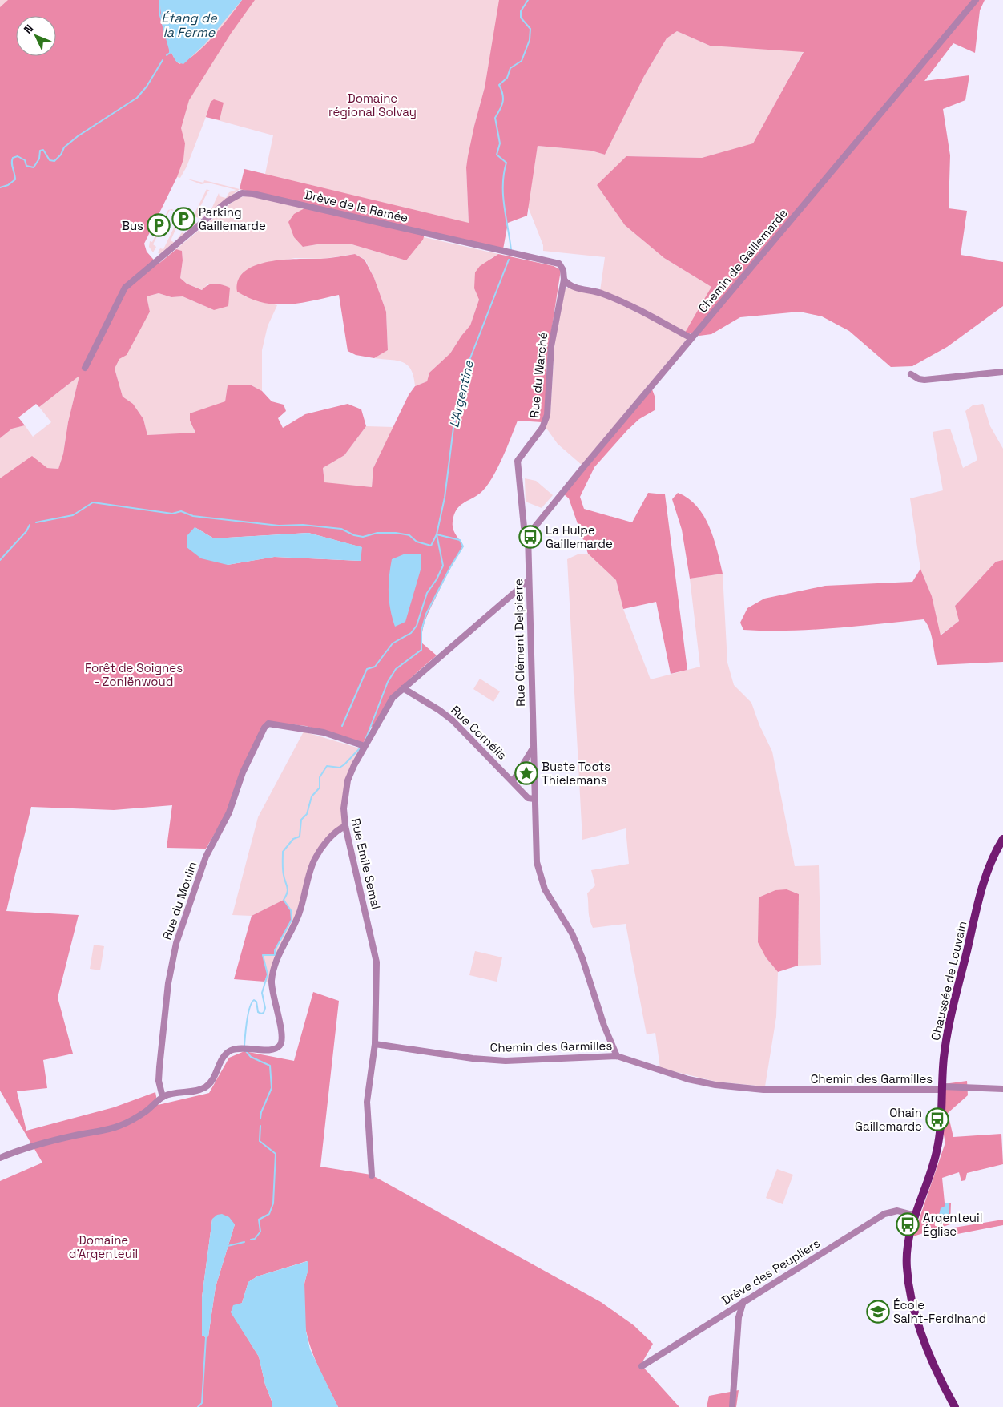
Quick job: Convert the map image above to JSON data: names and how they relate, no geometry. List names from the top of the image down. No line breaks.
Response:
{"streets":{"main road":["Chaussée de Louvain"],"street":["Drève de la Ramée","Chemin de Gaillemarde","Rue du Warché","Rue Clément Delpierre","Rue Cornélis","Rue Emile Semal","Rue du Moulin","Chemin des Garmilles","Drève des Peupliers"]},"crossings":[["Drève de la Ramée","Chemin de Gaillemarde"],["Drève de la Ramée","Rue du Warché"],["Chemin de Gaillemarde","Rue du Warché"],["Chemin de Gaillemarde","Rue Clément Delpierre"],["Rue du Warché","Rue Clément Delpierre"],["Rue Clément Delpierre","Rue Cornélis"],["Rue Clément Delpierre","Rue Emile Semal"],["Rue Clément Delpierre","Chemin des Garmilles"],["Rue Cornélis","Rue Emile Semal"],["Rue Emile Semal","Rue du Moulin"],["Rue Emile Semal","Chemin des Garmilles"],["Chaussée de Louvain","Chemin des Garmilles"],["Chaussée de Louvain","Drève des Peupliers"]],"water":["Étang de la Ferme","L'Argentine"],"parks":["Domaine régional Solvay","Forêt de Soignes - Zoniënwoud","Domaine d'Argenteuil"],"places":{"parking":["Parking Gaillemarde","Bus"],"bus stop":["La Hulpe Gaillemarde","Ohain Gaillemarde","Argenteuil Église"],"place":["Buste Toots Thielemans"],"school or university":["École Saint-Ferdinand"]},"north":"top left"}
